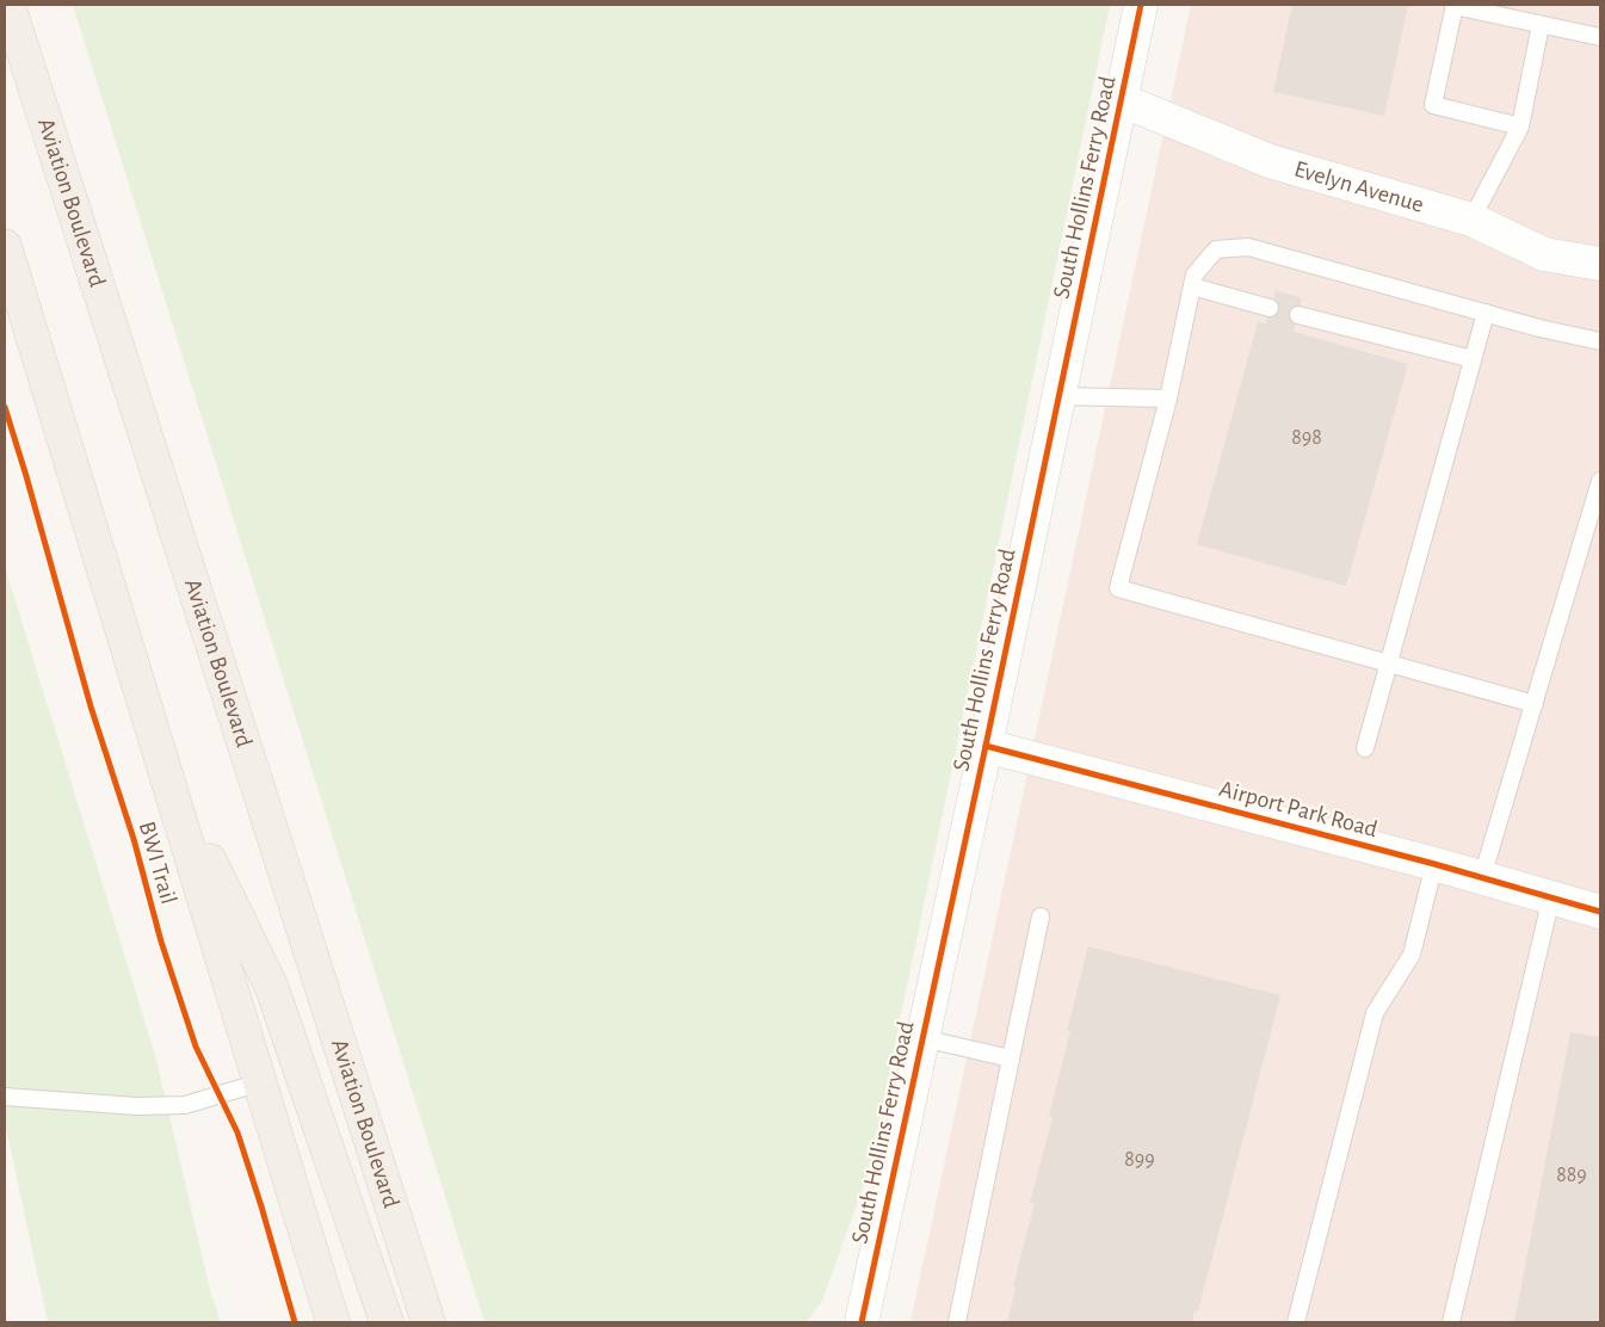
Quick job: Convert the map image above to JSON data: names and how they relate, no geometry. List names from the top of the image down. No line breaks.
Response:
{"streets":{"main road":["Aviation Boulevard"],"street":["South Hollins Ferry Road","Evelyn Avenue","Airport Park Road"],"cycle path":["BWI Trail"]},"crossings":[["South Hollins Ferry Road","Evelyn Avenue"],["South Hollins Ferry Road","Airport Park Road"]],"house_numbers":["898","899","889"]}
